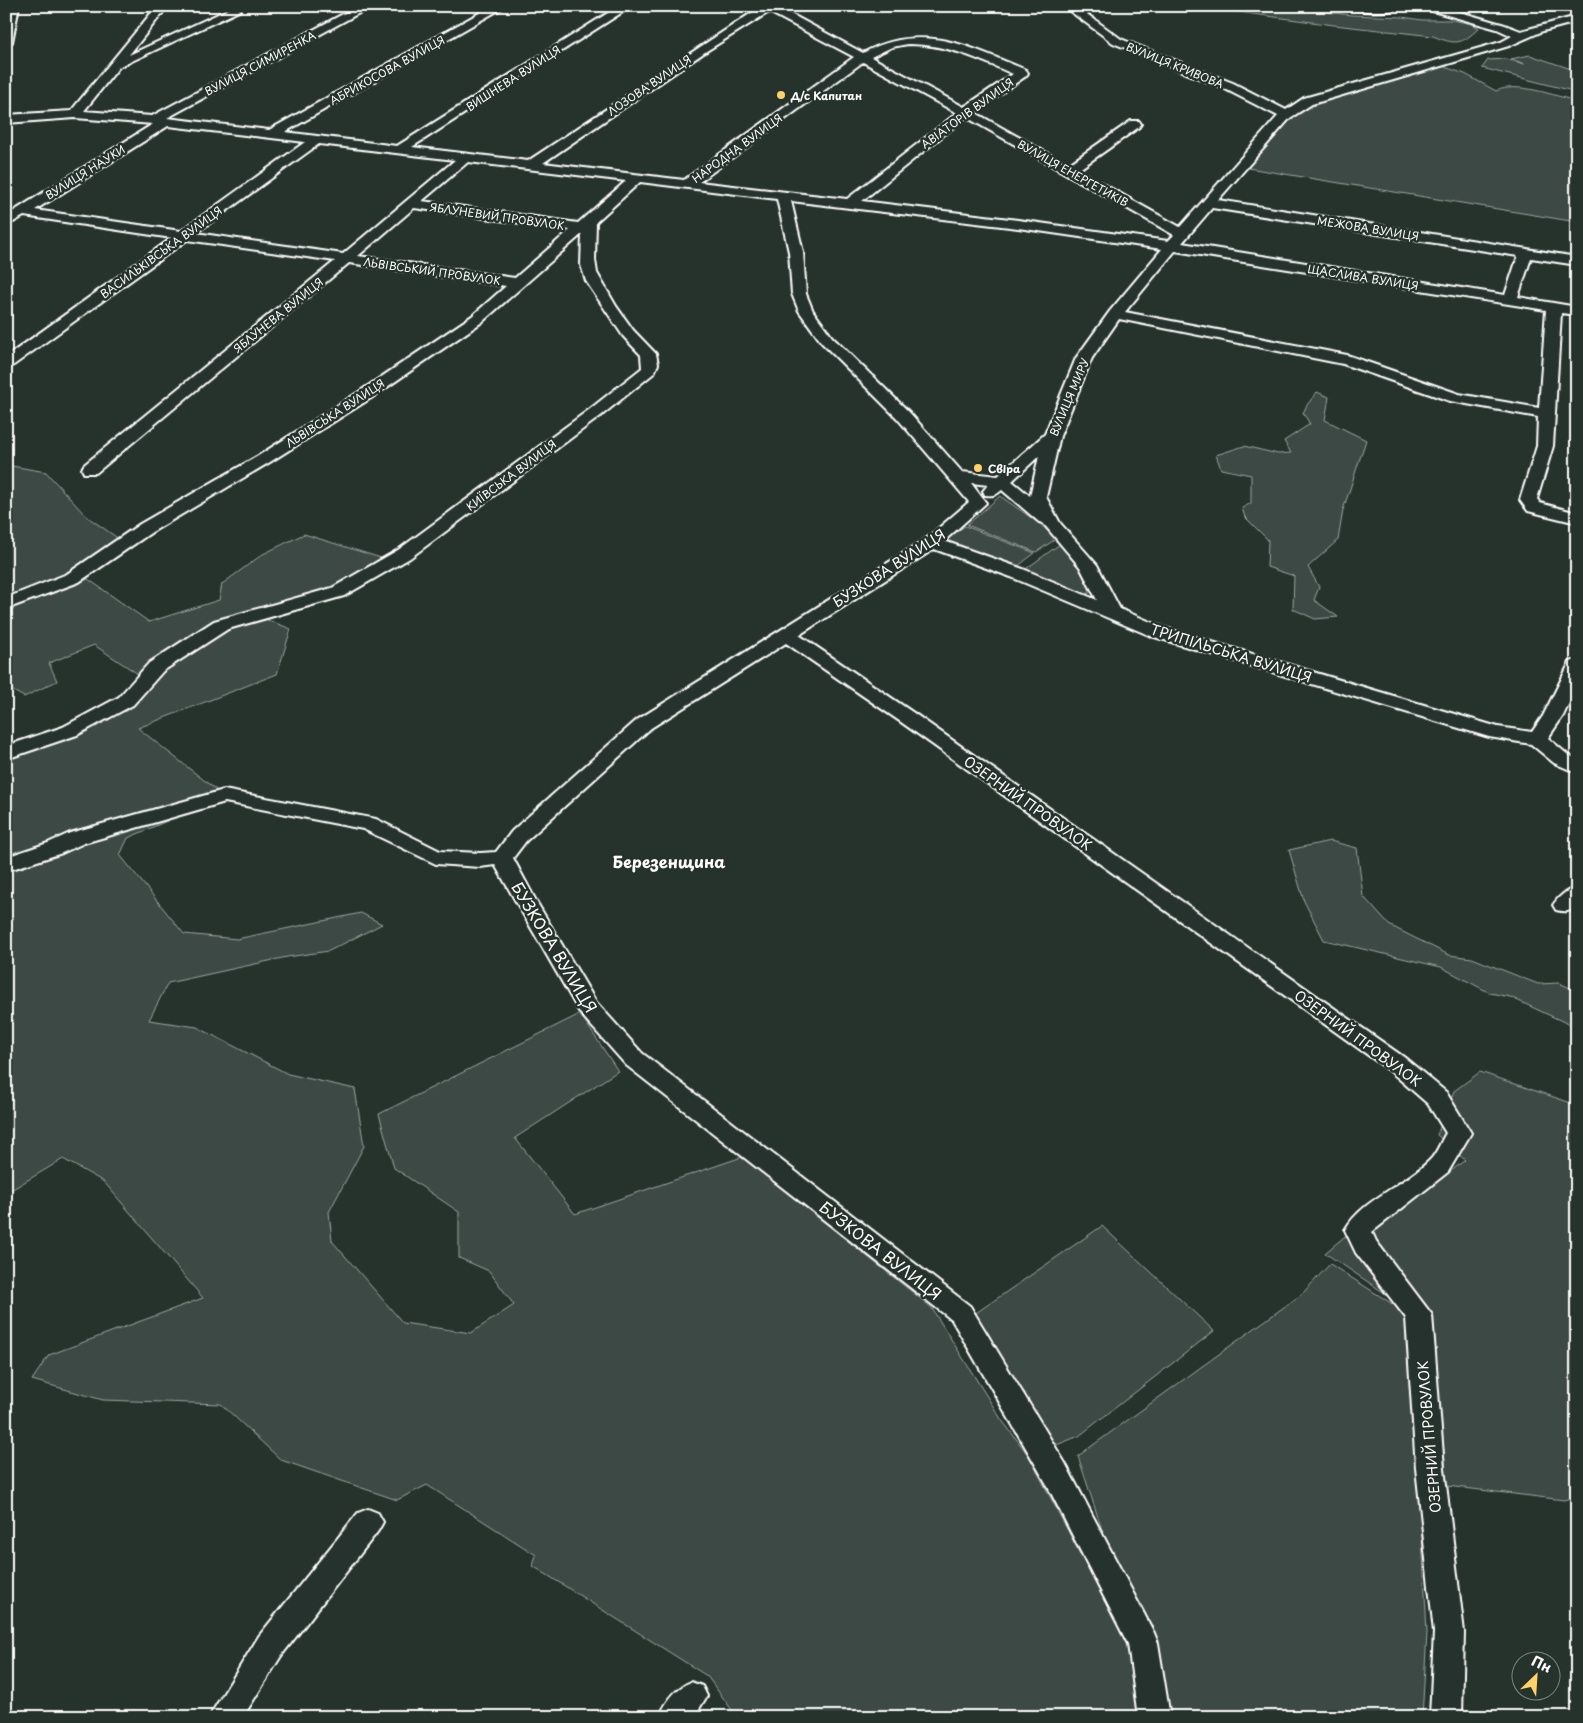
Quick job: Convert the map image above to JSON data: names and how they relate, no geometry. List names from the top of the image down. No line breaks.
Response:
{"streets":{"street":["ВУЛИЦЯ СИМИРЕНКА","ВУЛИЦЯ КРИВОВА","АБРИКОСОВА ВУЛИЦЯ","ВИШНЕВА ВУЛИЦЯ","ЛОЗОВА ВУЛИЦЯ","АВІАТОРІВ ВУЛИЦЯ","НАРОДНА ВУЛИЦЯ","ВУЛИЦЯ НАУКИ","ВУЛИЦЯ ЕНЕРГЕТИКІВ","ЯБЛУНЕВИЙ ПРОВУЛОК","МЕЖОВА ВУЛИЦЯ","ВАСИЛЬКІВСЬКА ВУЛИЦЯ","ЛЬВІВСЬКИЙ ПРОВУЛОК","ЩАСЛИВА ВУЛИЦЯ","ЯБЛУНЕВА ВУЛИЦЯ","ВУЛИЦЯ МИРУ","ЛЬВІВСЬКА ВУЛИЦЯ","КИЇВСЬКА ВУЛИЦЯ","БУЗКОВА ВУЛИЦЯ","ТРИПІЛЬСЬКА ВУЛИЦЯ","ОЗЕРНИЙ ПРОВУЛОК"]},"crossings":[["ВУЛИЦЯ СИМИРЕНКА","ВУЛИЦЯ НАУКИ"],["ВУЛИЦЯ СИМИРЕНКА","ЩАСЛИВА ВУЛИЦЯ"],["АБРИКОСОВА ВУЛИЦЯ","ЩАСЛИВА ВУЛИЦЯ"],["ВИШНЕВА ВУЛИЦЯ","ЩАСЛИВА ВУЛИЦЯ"],["ЛОЗОВА ВУЛИЦЯ","ВУЛИЦЯ ЕНЕРГЕТИКІВ"],["ЛОЗОВА ВУЛИЦЯ","ЩАСЛИВА ВУЛИЦЯ"],["АВІАТОРІВ ВУЛИЦЯ","НАРОДНА ВУЛИЦЯ"],["АВІАТОРІВ ВУЛИЦЯ","ВУЛИЦЯ ЕНЕРГЕТИКІВ"],["АВІАТОРІВ ВУЛИЦЯ","ЩАСЛИВА ВУЛИЦЯ"],["НАРОДНА ВУЛИЦЯ","ВУЛИЦЯ ЕНЕРГЕТИКІВ"],["НАРОДНА ВУЛИЦЯ","ЩАСЛИВА ВУЛИЦЯ"],["ВУЛИЦЯ НАУКИ","ЛЬВІВСЬКИЙ ПРОВУЛОК"],["ВУЛИЦЯ НАУКИ","ЩАСЛИВА ВУЛИЦЯ"],["ВУЛИЦЯ ЕНЕРГЕТИКІВ","ЩАСЛИВА ВУЛИЦЯ"],["ВУЛИЦЯ ЕНЕРГЕТИКІВ","ВУЛИЦЯ МИРУ"],["ЯБЛУНЕВИЙ ПРОВУЛОК","ЯБЛУНЕВА ВУЛИЦЯ"],["ЯБЛУНЕВИЙ ПРОВУЛОК","ЛЬВІВСЬКА ВУЛИЦЯ"],["ЯБЛУНЕВИЙ ПРОВУЛОК","КИЇВСЬКА ВУЛИЦЯ"],["ВАСИЛЬКІВСЬКА ВУЛИЦЯ","ЛЬВІВСЬКИЙ ПРОВУЛОК"],["ВАСИЛЬКІВСЬКА ВУЛИЦЯ","ЩАСЛИВА ВУЛИЦЯ"],["ЛЬВІВСЬКИЙ ПРОВУЛОК","ЯБЛУНЕВА ВУЛИЦЯ"],["ЛЬВІВСЬКИЙ ПРОВУЛОК","ЛЬВІВСЬКА ВУЛИЦЯ"],["ЩАСЛИВА ВУЛИЦЯ","ЯБЛУНЕВА ВУЛИЦЯ"],["ЩАСЛИВА ВУЛИЦЯ","ВУЛИЦЯ МИРУ"],["ЩАСЛИВА ВУЛИЦЯ","ЛЬВІВСЬКА ВУЛИЦЯ"],["ВУЛИЦЯ МИРУ","БУЗКОВА ВУЛИЦЯ"],["ВУЛИЦЯ МИРУ","ТРИПІЛЬСЬКА ВУЛИЦЯ"],["ЛЬВІВСЬКА ВУЛИЦЯ","КИЇВСЬКА ВУЛИЦЯ"],["БУЗКОВА ВУЛИЦЯ","ТРИПІЛЬСЬКА ВУЛИЦЯ"],["БУЗКОВА ВУЛИЦЯ","ОЗЕРНИЙ ПРОВУЛОК"]],"districts":["Березенщина"],"places":["Д/с Капитан","Свіра"],"north":"top right"}
